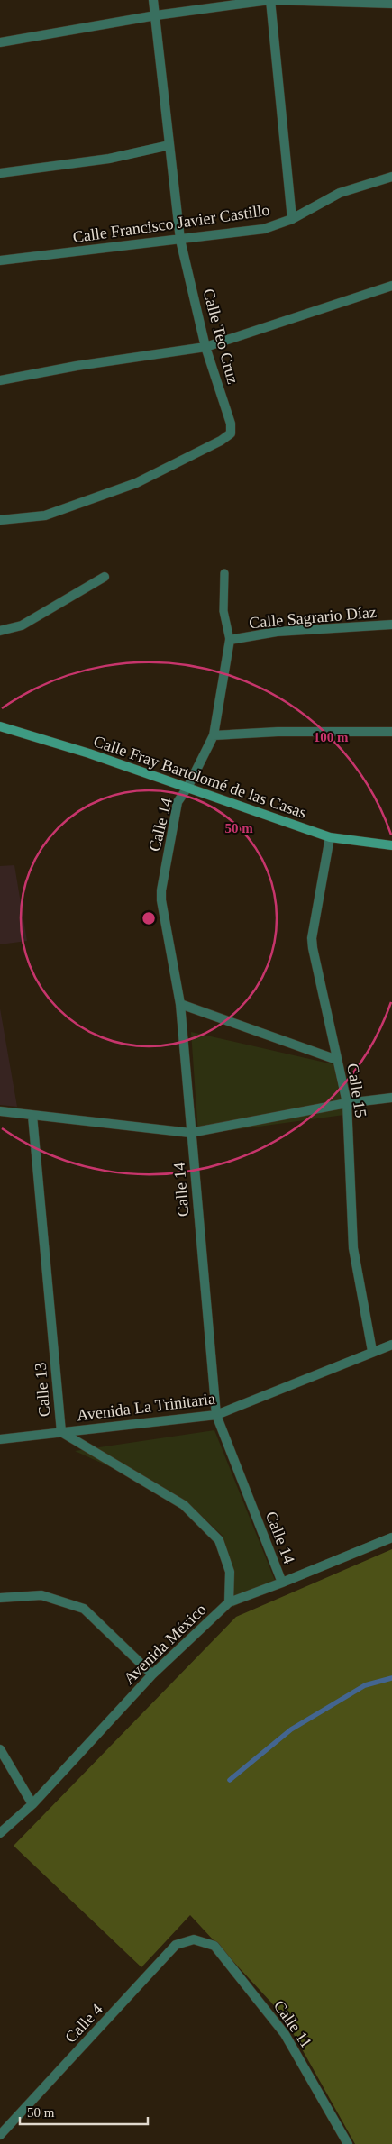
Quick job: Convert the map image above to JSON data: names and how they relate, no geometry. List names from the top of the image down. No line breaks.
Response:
{"streets":{"main road":["Calle Fray Bartolomé de las Casas"],"street":["Calle Francisco Javier Castillo","Calle Teo Cruz","Calle Sagrario Díaz","Calle 14","Calle 15","Calle 13","Avenida La Trinitaria","Avenida México","Calle 4","Calle 11"]},"crossings":[["Calle Francisco Javier Castillo","Calle Teo Cruz"],["Calle Sagrario Díaz","Calle Fray Bartolomé de las Casas"],["Calle Sagrario Díaz","Calle 14"],["Calle Fray Bartolomé de las Casas","Calle 14"],["Calle Fray Bartolomé de las Casas","Calle 15"],["Calle 14","Avenida La Trinitaria"],["Calle 14","Avenida México"],["Calle 15","Avenida La Trinitaria"],["Calle 13","Avenida La Trinitaria"],["Calle 13","Avenida México"],["Calle 4","Calle 11"]],"scale_bar":"50 m","rings":["100 m","50 m"]}
